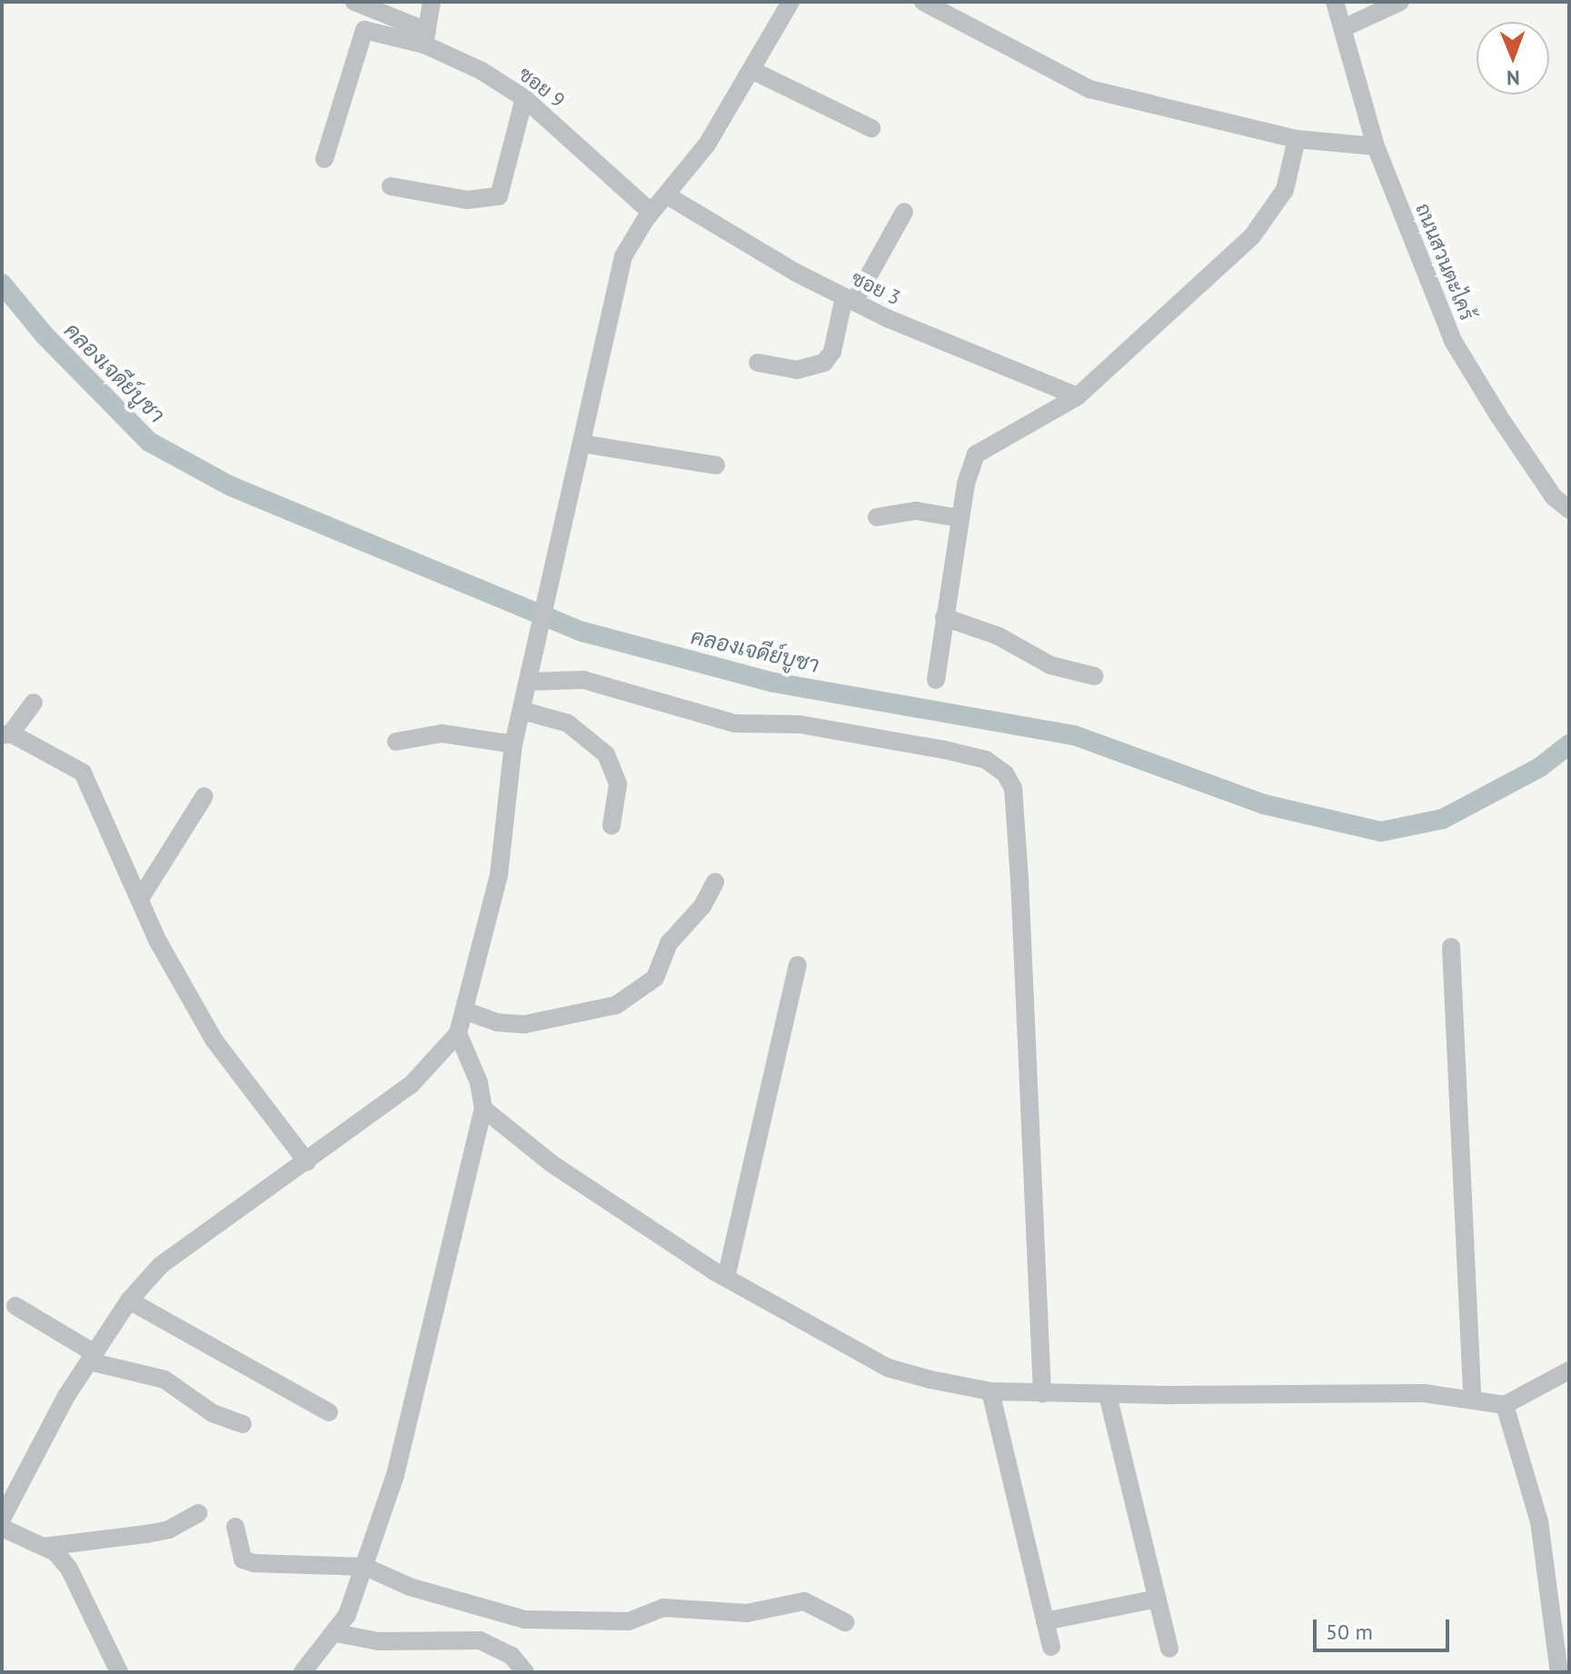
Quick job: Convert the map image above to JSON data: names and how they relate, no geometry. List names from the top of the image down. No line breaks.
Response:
{"streets":{"street":["ซอย 9","ถนนสวนตะไคร้","ซอย 3"]},"water":["คลองเจดีย์บูชา"],"scale_bar":"50 m","north":"bottom"}
